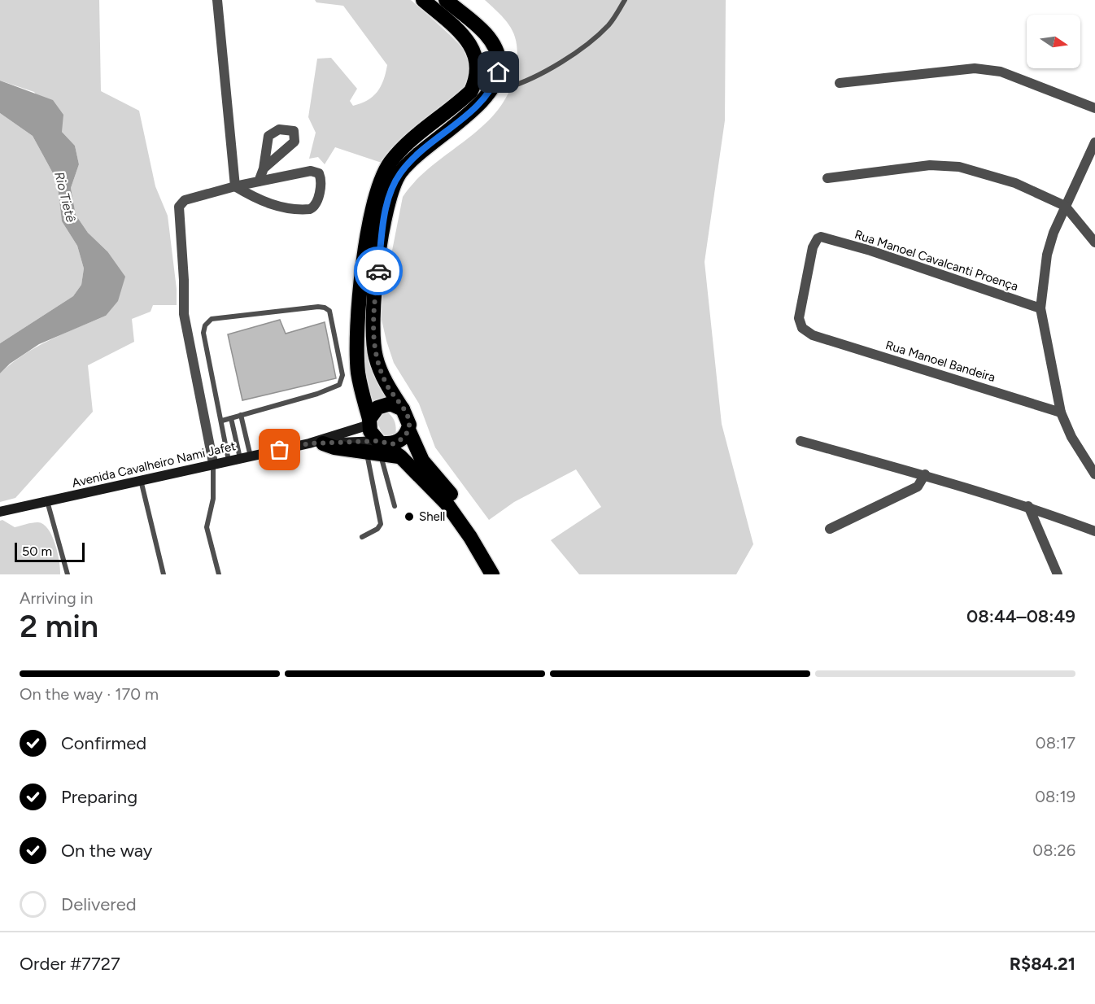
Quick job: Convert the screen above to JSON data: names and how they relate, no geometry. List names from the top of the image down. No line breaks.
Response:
{"streets":{"main road":["Avenida Cavalheiro Nami Jafet"],"street":["Rua Manoel Cavalcanti Proença","Rua Manoel Bandeira"]},"crossings":[["Rua Manoel Cavalcanti Proença","Rua Manoel Bandeira"]],"water":["Rio Tietê"],"places":["Shell"],"scale_bar":"50 m","north":"right","page":{"scale":"50 m","heading":["2 min","Arriving in","08:44–08:49"],"panel":["Order #7727","R$84.21"],"bar":"On the way · 170 m","list":[["Confirmed","08:17"],["Preparing","08:19"],["On the way","08:26"],"Delivered"]}}
